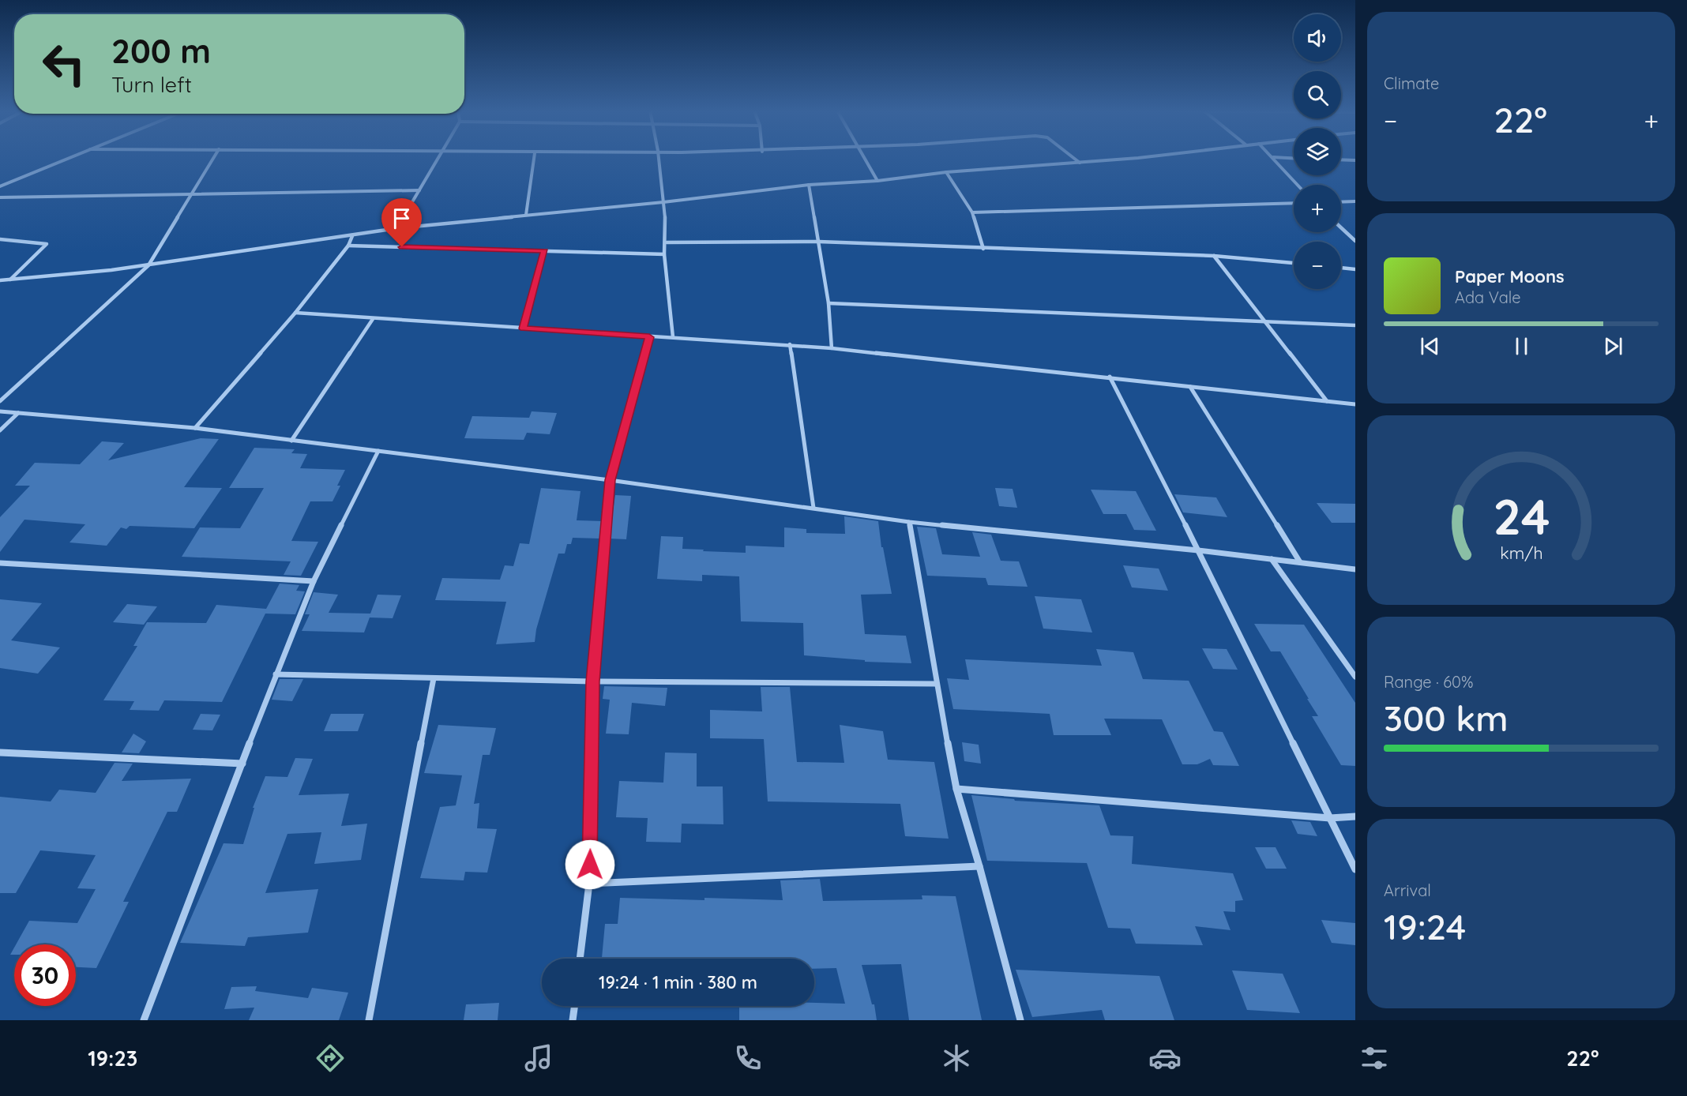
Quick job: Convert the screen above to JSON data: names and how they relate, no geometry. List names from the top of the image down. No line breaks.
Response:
{"page":{"tile":["Climate",["Range · 60%","300 km"],["Arrival","19:24"]],"map_buttons":["+","−"],"turn":["200 m","Turn left"],"heat":["−","22°","+"],"song":["Paper Moons","Ada Vale"],"limit":"30","trip":"19:24 · 1 min · 380 m","tabs":["19:23","22°"],"gauge":["24","km/h"]}}
